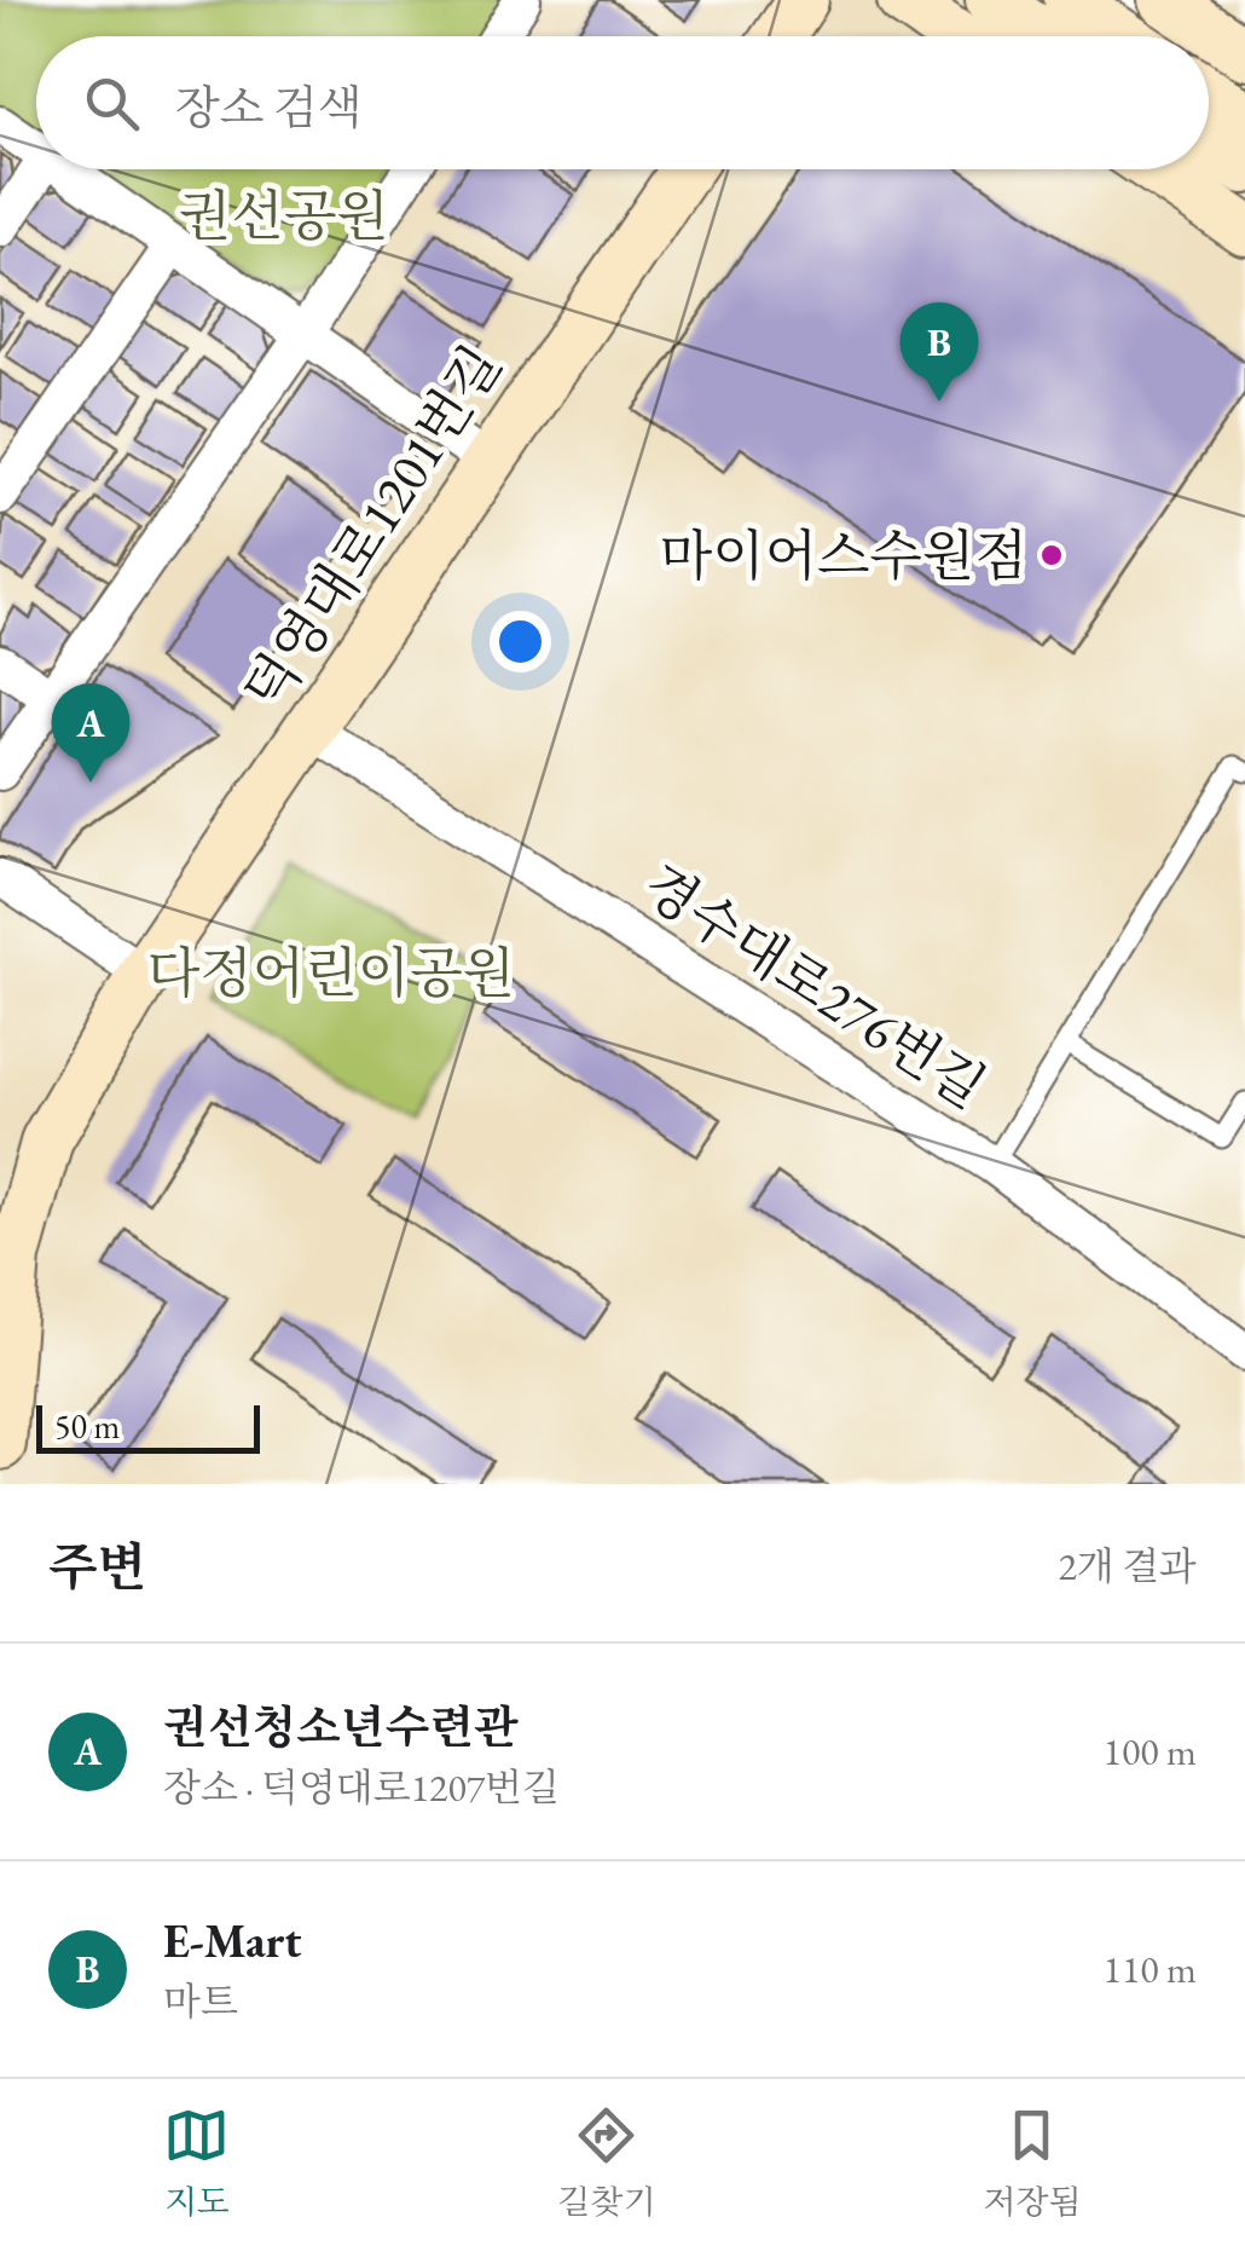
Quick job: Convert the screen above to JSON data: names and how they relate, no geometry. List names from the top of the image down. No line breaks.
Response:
{"streets":{"street":["덕영대로1201번길","경수대로276번길"]},"crossings":[["덕영대로1201번길","경수대로276번길"]],"parks":["권선공원","다정어린이공원"],"places":["마이어스수원점"],"scale_bar":"50 m","page":{"search":"장소 검색","pins":["B","A"],"scale":"50 m","heading":["주변","2개 결과"],"list":[{"mark":"A","name":"권선청소년수련관","note":"장소 · 덕영대로1207번길","value":"100 m"},{"mark":"B","name":"E-Mart","note":"마트","value":"110 m"}],"nav":["지도","길찾기","저장됨"]}}
